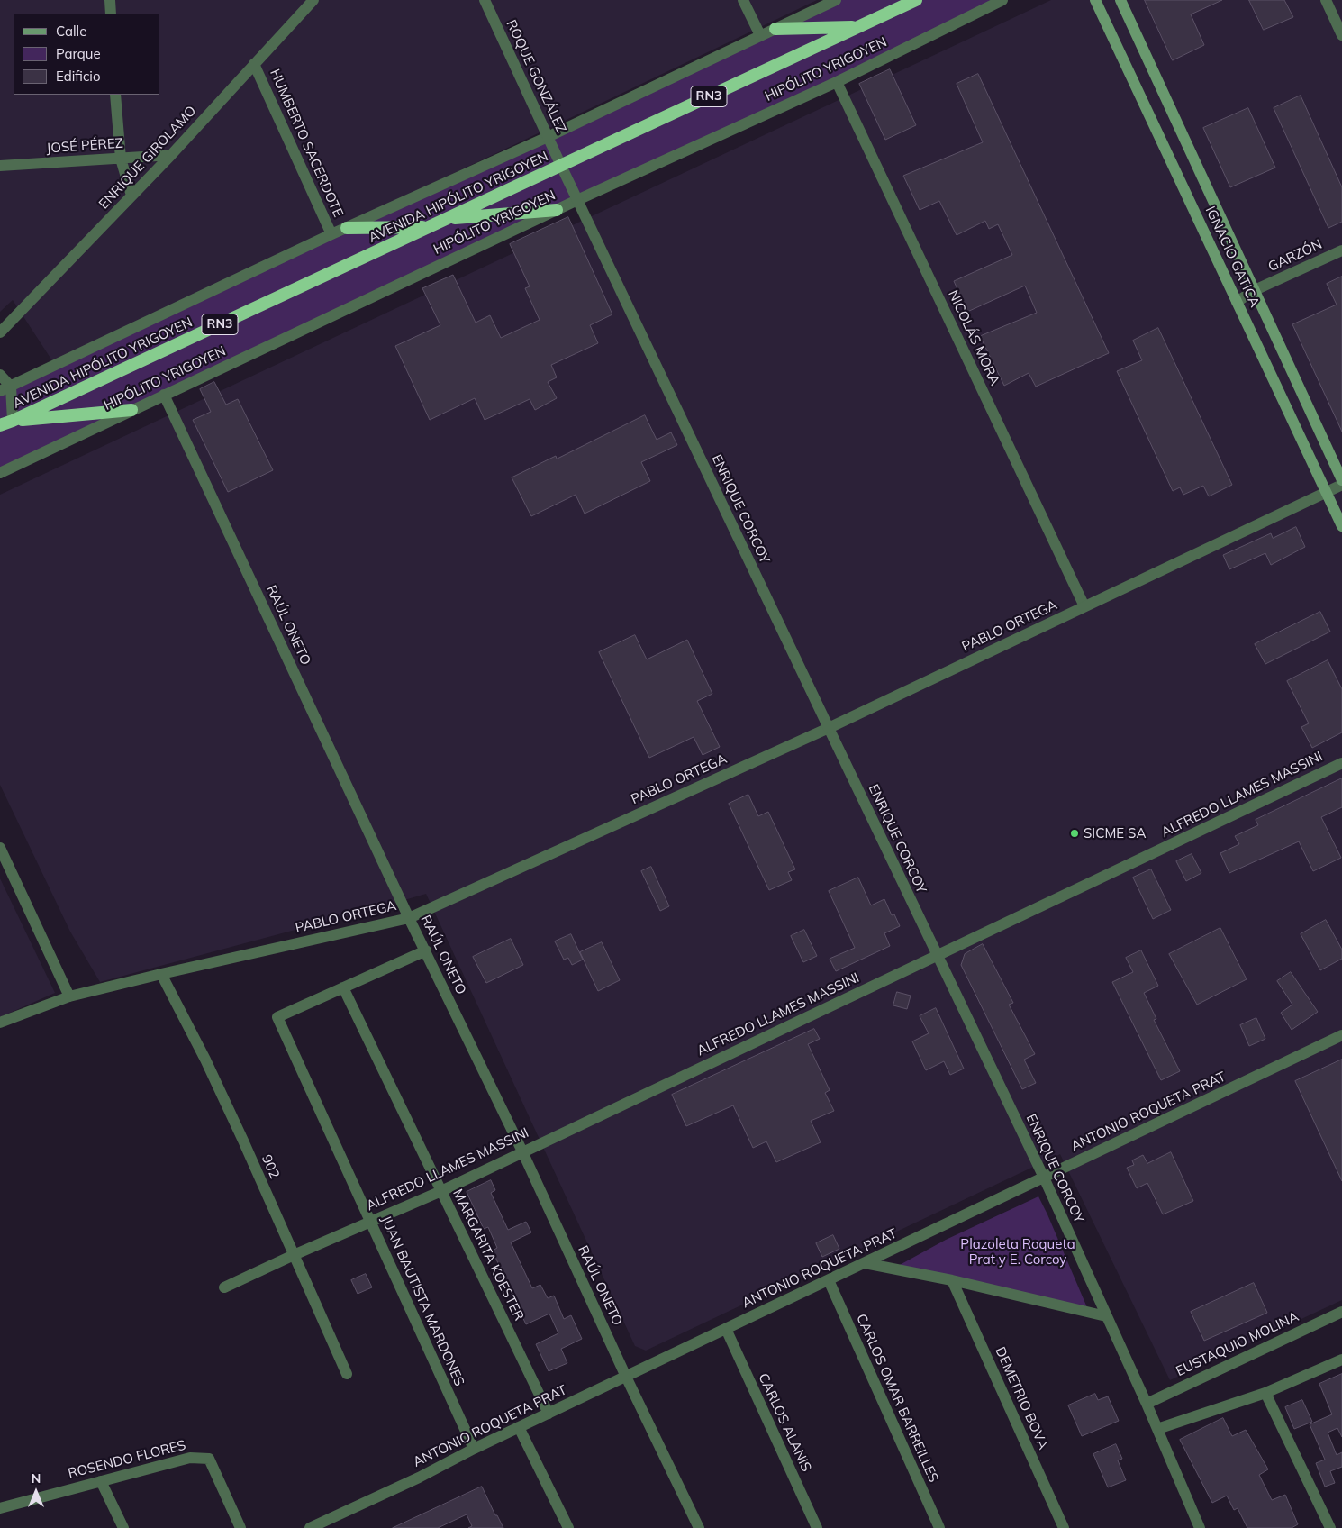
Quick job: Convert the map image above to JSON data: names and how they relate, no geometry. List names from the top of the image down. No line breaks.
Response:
{"streets":{"highway":["RN3","AVENIDA HIPÓLITO YRIGOYEN"],"main road":["IGNACIO GATICA"],"street":["HIPÓLITO YRIGOYEN","ROQUE GONZÁLEZ","HUMBERTO SACERDOTE","JOSÉ PÉREZ","ENRIQUE GIROLAMO","GARZÓN","NICOLÁS MORA","ENRIQUE CORCOY","RAÚL ONETO","PABLO ORTEGA","ALFREDO LLAMES MASSINI","ANTONIO ROQUETA PRAT","902","MARGARITA KOESTER","JUAN BAUTISTA MARDONES","EUSTAQUIO MOLINA","CARLOS OMAR BARREILLES","DEMETRIO BOVA","CARLOS ALANIS","ROSENDO FLORES"]},"crossings":[["HIPÓLITO YRIGOYEN","NICOLÁS MORA"],["HIPÓLITO YRIGOYEN","ENRIQUE CORCOY"],["HIPÓLITO YRIGOYEN","RAÚL ONETO"],["ROQUE GONZÁLEZ","AVENIDA HIPÓLITO YRIGOYEN"],["ROQUE GONZÁLEZ","ENRIQUE CORCOY"],["HUMBERTO SACERDOTE","ENRIQUE GIROLAMO"],["JOSÉ PÉREZ","ENRIQUE GIROLAMO"],["AVENIDA HIPÓLITO YRIGOYEN","ENRIQUE CORCOY"],["GARZÓN","IGNACIO GATICA"],["IGNACIO GATICA","PABLO ORTEGA"],["NICOLÁS MORA","PABLO ORTEGA"],["ENRIQUE CORCOY","PABLO ORTEGA"],["ENRIQUE CORCOY","ALFREDO LLAMES MASSINI"],["ENRIQUE CORCOY","ANTONIO ROQUETA PRAT"],["ENRIQUE CORCOY","EUSTAQUIO MOLINA"],["RAÚL ONETO","PABLO ORTEGA"],["RAÚL ONETO","ALFREDO LLAMES MASSINI"],["RAÚL ONETO","ANTONIO ROQUETA PRAT"],["PABLO ORTEGA","902"],["ALFREDO LLAMES MASSINI","902"],["ALFREDO LLAMES MASSINI","MARGARITA KOESTER"],["ALFREDO LLAMES MASSINI","JUAN BAUTISTA MARDONES"],["ANTONIO ROQUETA PRAT","MARGARITA KOESTER"],["ANTONIO ROQUETA PRAT","JUAN BAUTISTA MARDONES"],["ANTONIO ROQUETA PRAT","CARLOS OMAR BARREILLES"],["ANTONIO ROQUETA PRAT","CARLOS ALANIS"],["MARGARITA KOESTER","JUAN BAUTISTA MARDONES"]],"parks":["Plazoleta Roqueta Prat y E. Corcoy"],"places":["SICME SA"],"legend":["Calle","Parque","Edificio"],"north":"top"}
